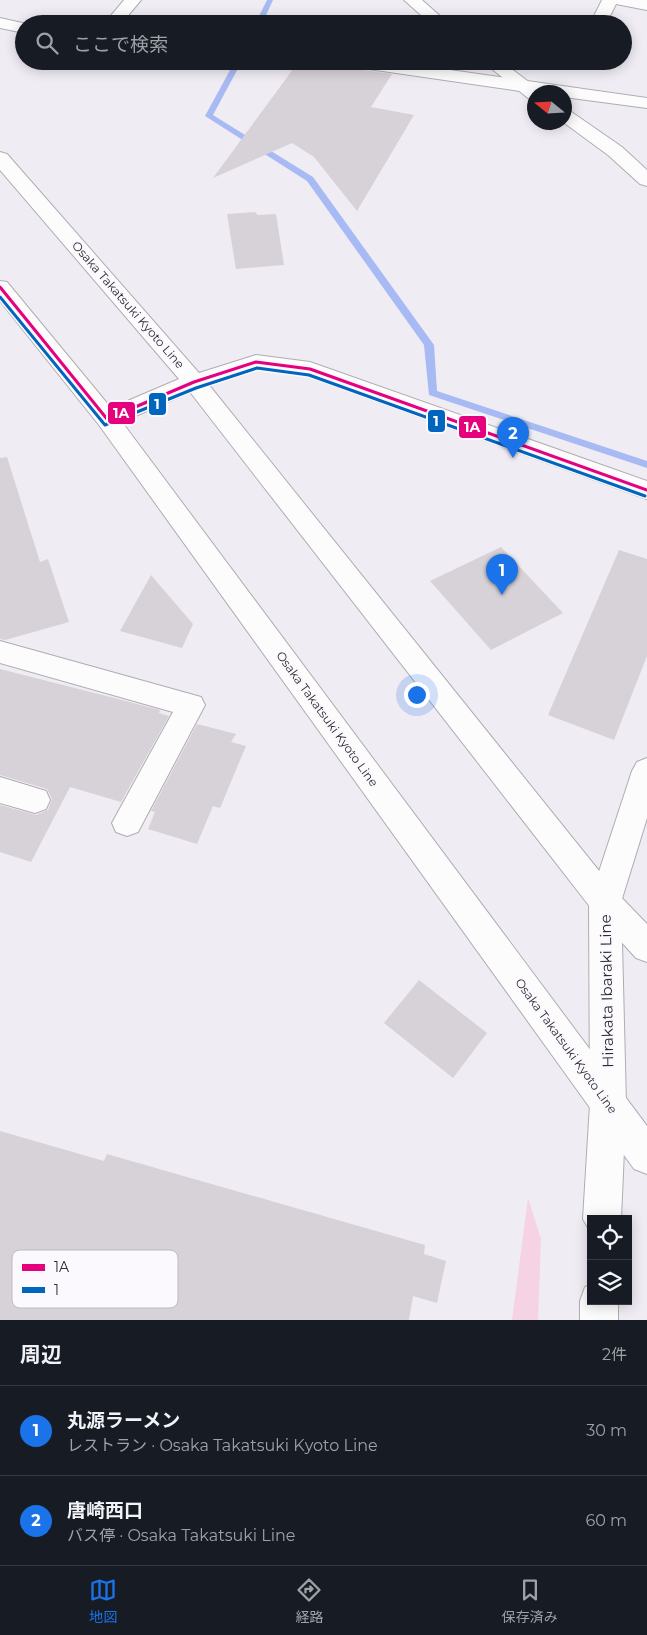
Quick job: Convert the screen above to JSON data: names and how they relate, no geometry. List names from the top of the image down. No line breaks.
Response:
{"streets":{"main road":["Osaka Takatsuki Kyoto Line","Hirakata Ibaraki Line"]},"crossings":[["Osaka Takatsuki Kyoto Line","Hirakata Ibaraki Line"]],"lines":["transit line 1A","transit line 1"],"legend":["1A","1"],"north":"left","page":{"search":"ここで検索","pins":["2","1"],"heading":["周辺","2件"],"list":[{"mark":"1","name":"丸源ラーメン","note":"レストラン · Osaka Takatsuki Kyoto Line","value":"30 m"},{"mark":"2","name":"唐崎西口","note":"バス停 · Osaka Takatsuki Line","value":"60 m"}],"nav":["地図","経路","保存済み"]}}
